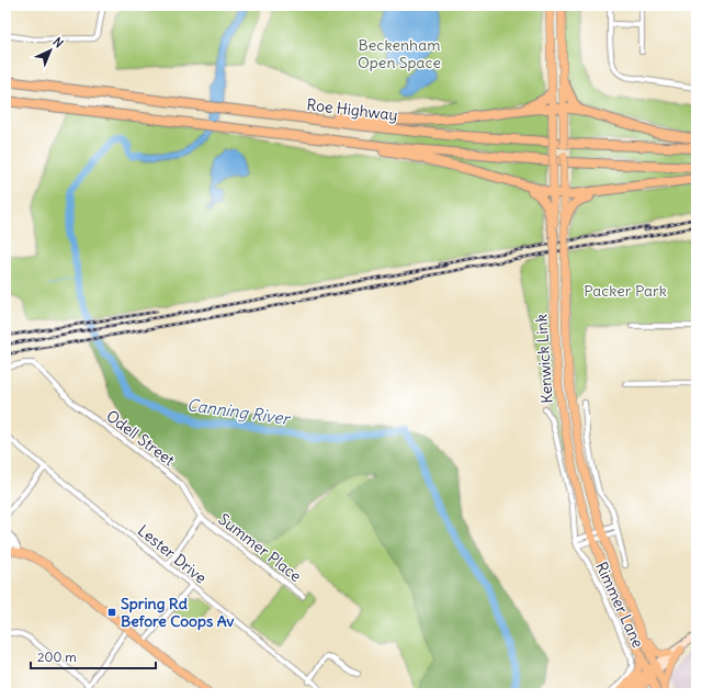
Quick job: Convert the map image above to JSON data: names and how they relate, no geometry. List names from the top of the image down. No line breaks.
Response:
{"streets":{"highway":["Roe Highway"],"main road":["Kenwick Link"],"street":["Odell Street","Summer Place","Lester Drive","Rimmer Lane"]},"crossings":[["Odell Street","Summer Place"]],"water":["Canning River"],"parks":["Beckenham Open Space","Packer Park"],"places":{"transit":["Spring Rd Before Coops Av"]},"scale_bar":"200 m","north":"top right"}
